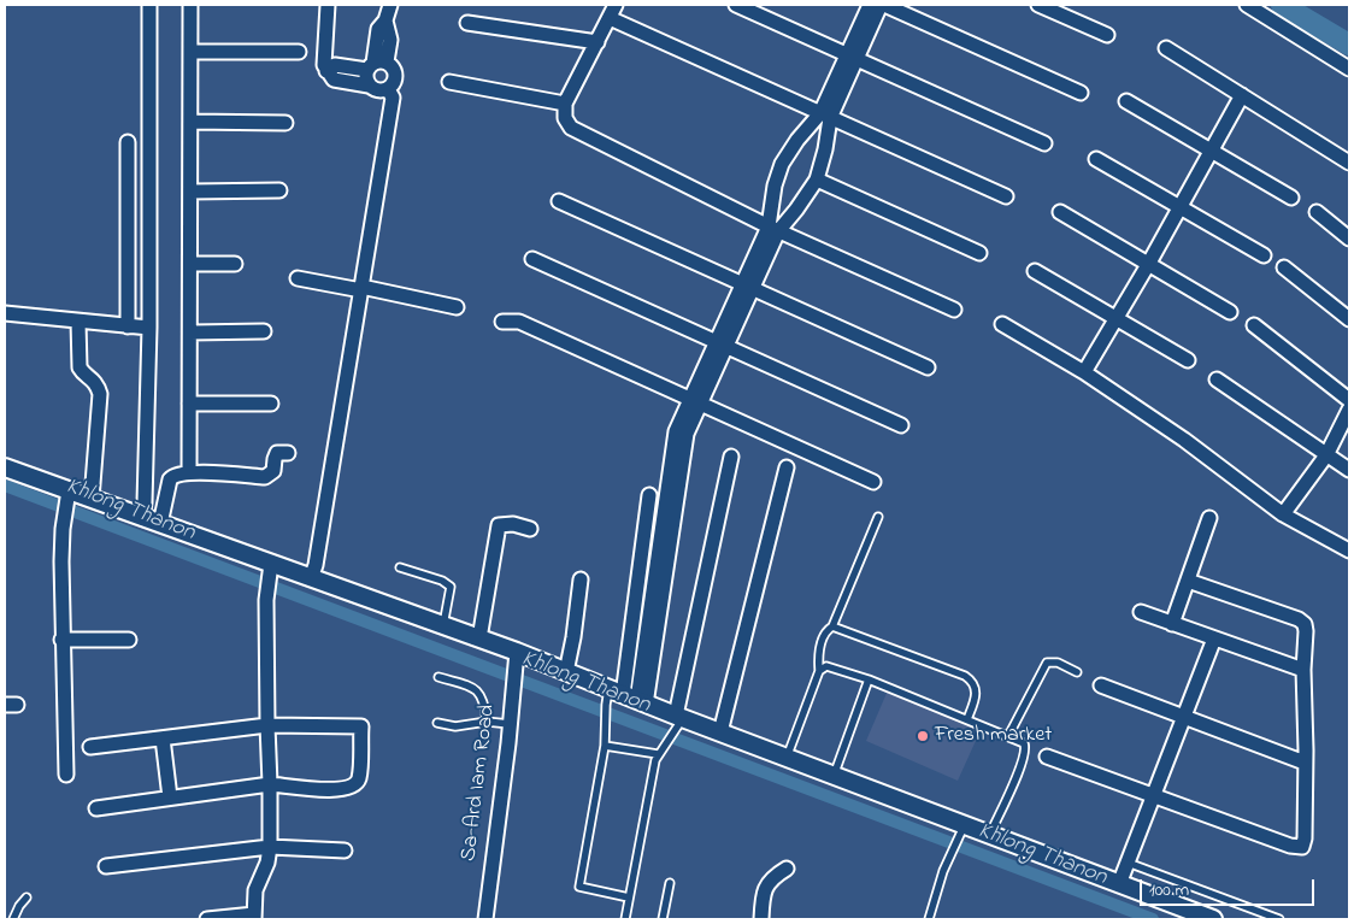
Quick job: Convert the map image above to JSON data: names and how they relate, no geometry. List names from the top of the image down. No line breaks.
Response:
{"streets":{"street":["Sa-Ard Iam Road"]},"water":["Khlong Thanon"],"places":["Fresh market"],"scale_bar":"100 m"}
